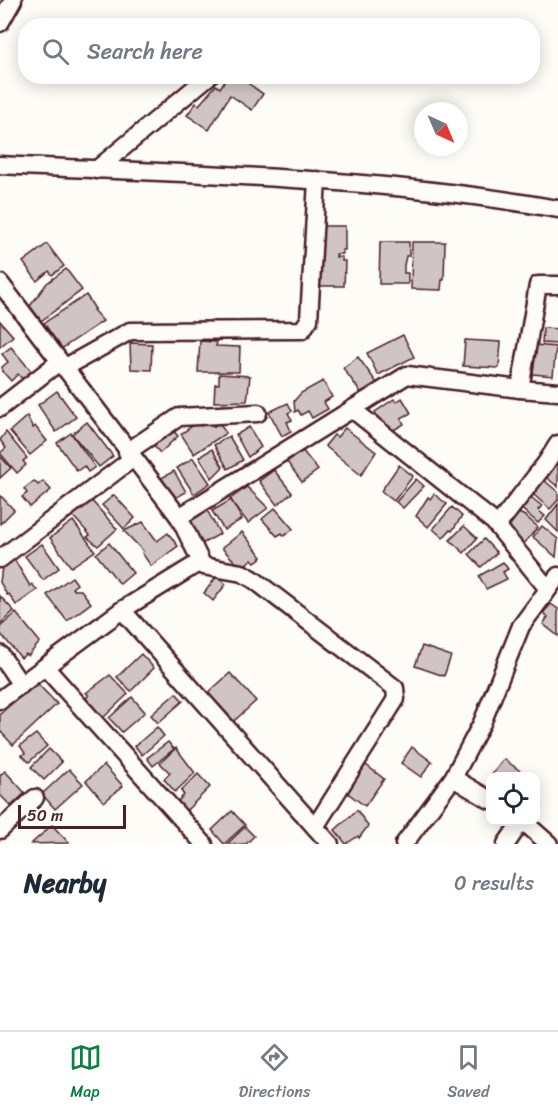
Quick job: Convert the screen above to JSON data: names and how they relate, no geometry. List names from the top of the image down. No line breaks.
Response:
{"scale_bar":"50 m","north":"bottom right","page":{"search":"Search here","scale":"50 m","heading":["Nearby","0 results"],"nav":["Map","Directions","Saved"]}}
